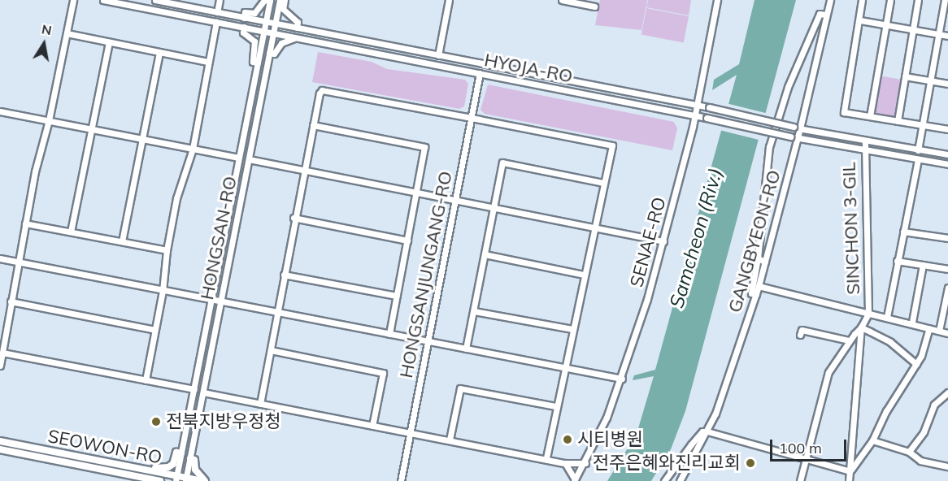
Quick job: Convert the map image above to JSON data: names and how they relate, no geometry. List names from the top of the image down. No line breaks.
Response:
{"streets":{"main road":["SEOWON-RO"],"street":["HYOJA-RO","SINCHON 3-GIL","HONGSAN-RO","GANGBYEON-RO","SENAE-RO","HONGSANJUNGANG-RO"]},"crossings":[["HYOJA-RO","SINCHON 3-GIL"],["HYOJA-RO","HONGSAN-RO"],["HYOJA-RO","GANGBYEON-RO"],["HYOJA-RO","SENAE-RO"],["HYOJA-RO","HONGSANJUNGANG-RO"],["SINCHON 3-GIL","GANGBYEON-RO"],["HONGSAN-RO","SEOWON-RO"]],"water":["Samcheon (Riv.)"],"places":["전북지방우정청","시티병원","전주은혜와진리교회"],"scale_bar":"100 m","north":"top"}
